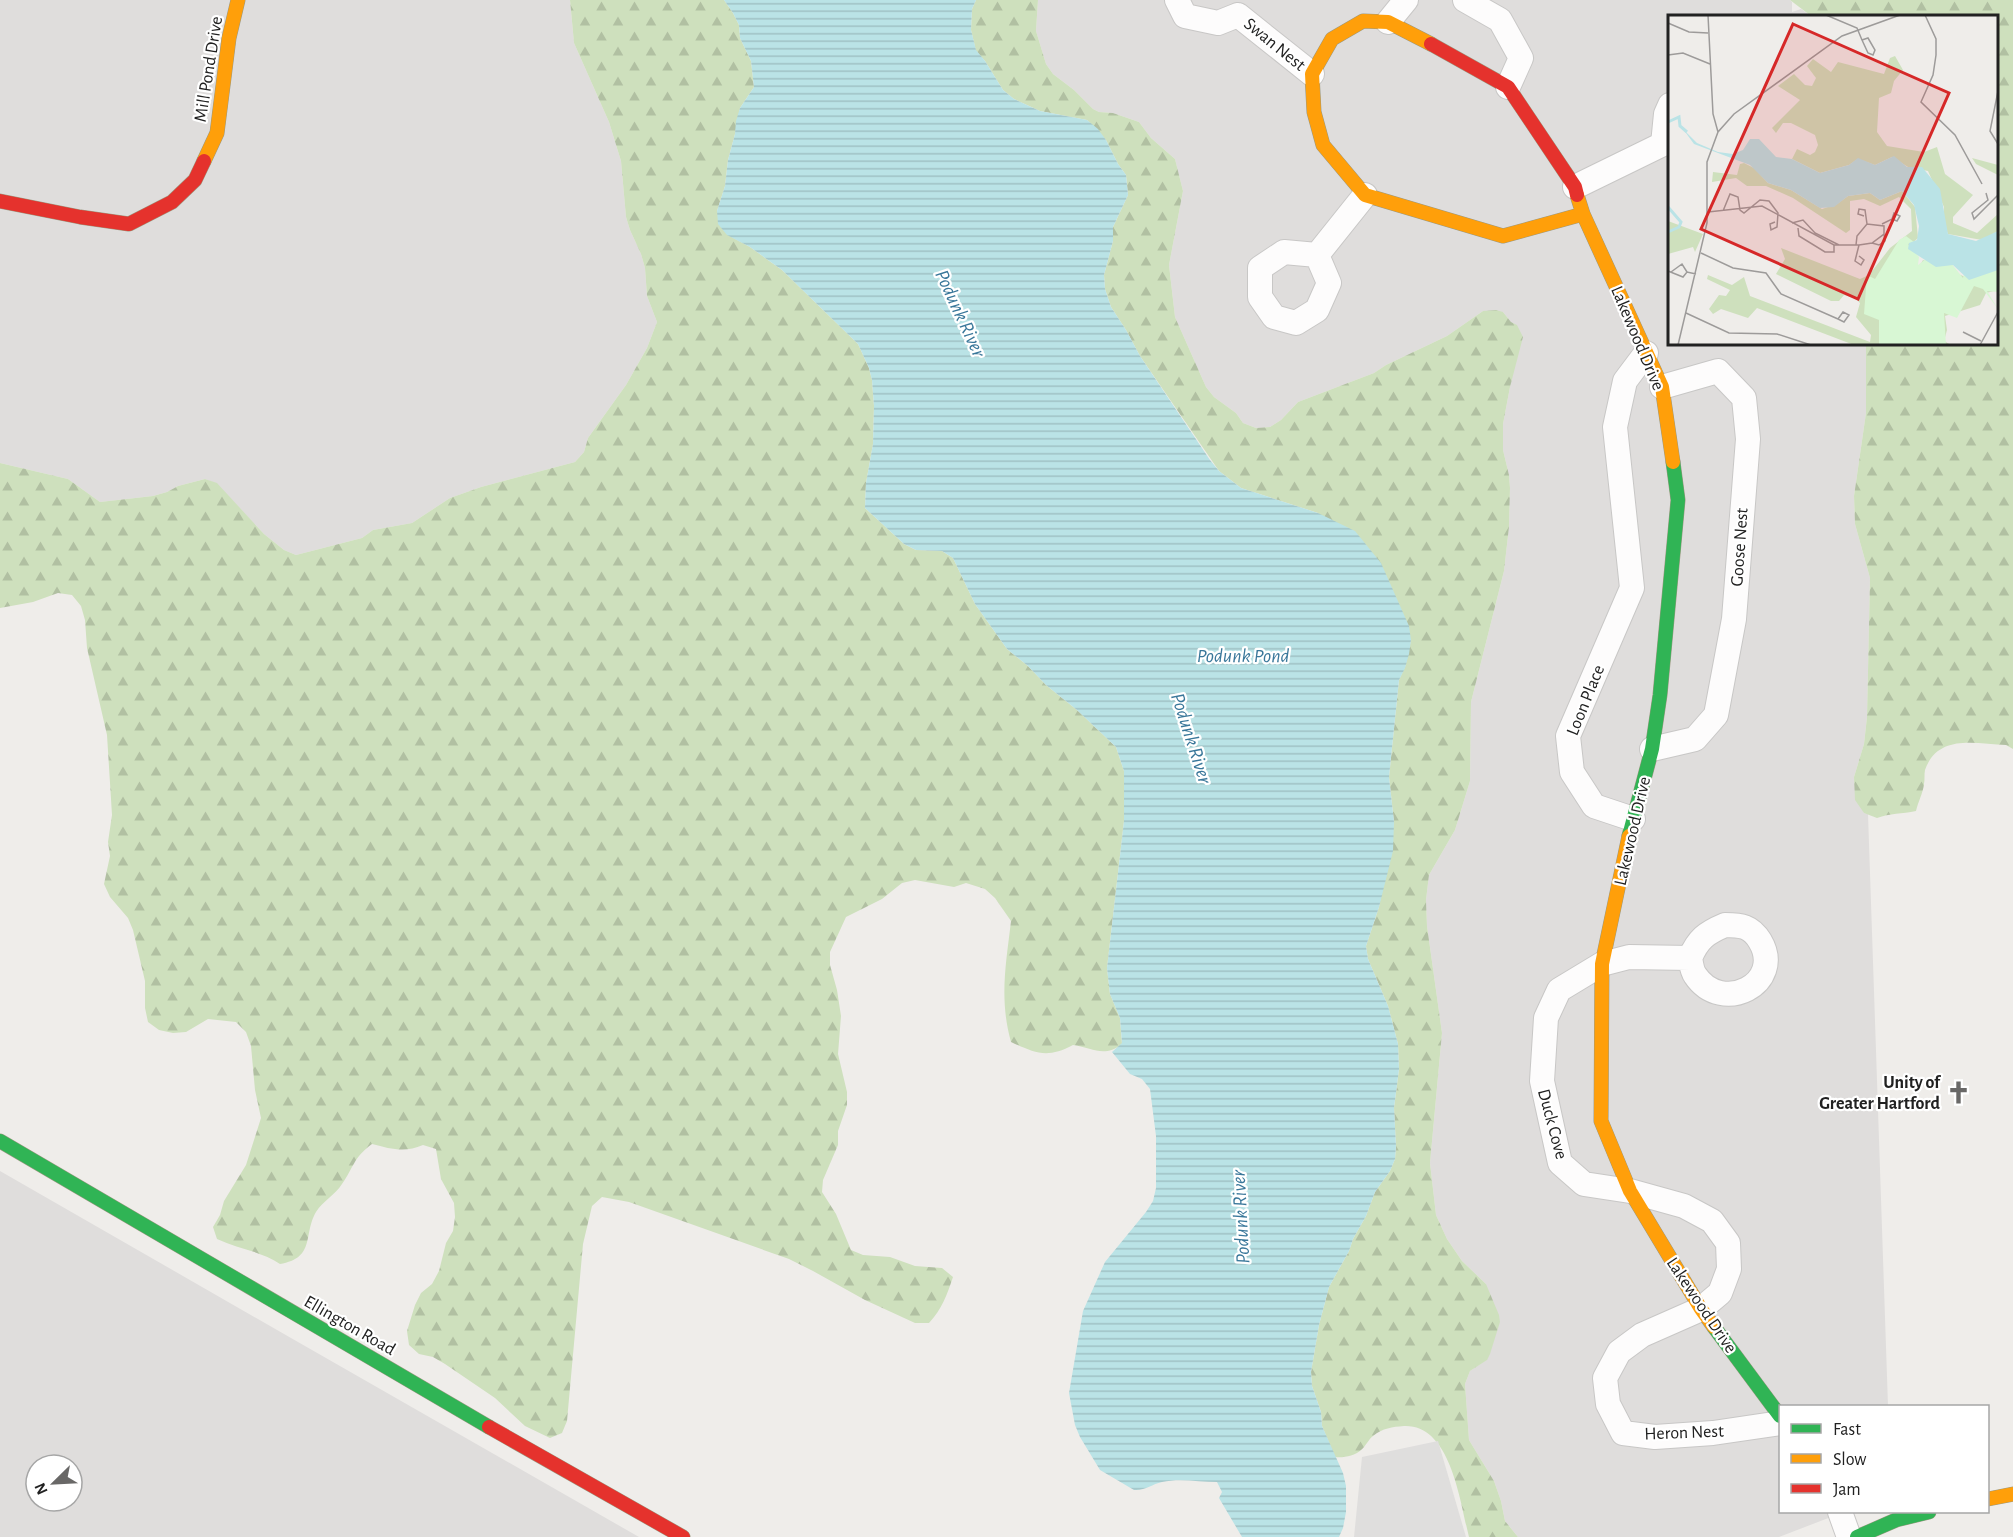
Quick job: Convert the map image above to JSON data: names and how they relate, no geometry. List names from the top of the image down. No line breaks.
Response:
{"streets":{"street":["Swan Nest","Mill Pond Drive","Lakewood Drive","Goose Nest","Loon Place","Duck Cove","Ellington Road","Heron Nest"]},"crossings":[["Lakewood Drive","Goose Nest"],["Lakewood Drive","Loon Place"],["Lakewood Drive","Duck Cove"],["Lakewood Drive","Heron Nest"],["Duck Cove","Heron Nest"]],"water":["Podunk River","Podunk Pond"],"places":{"church":["Unity of Greater Hartford"]},"legend":["Fast","Slow","Jam"],"north":"bottom left"}
